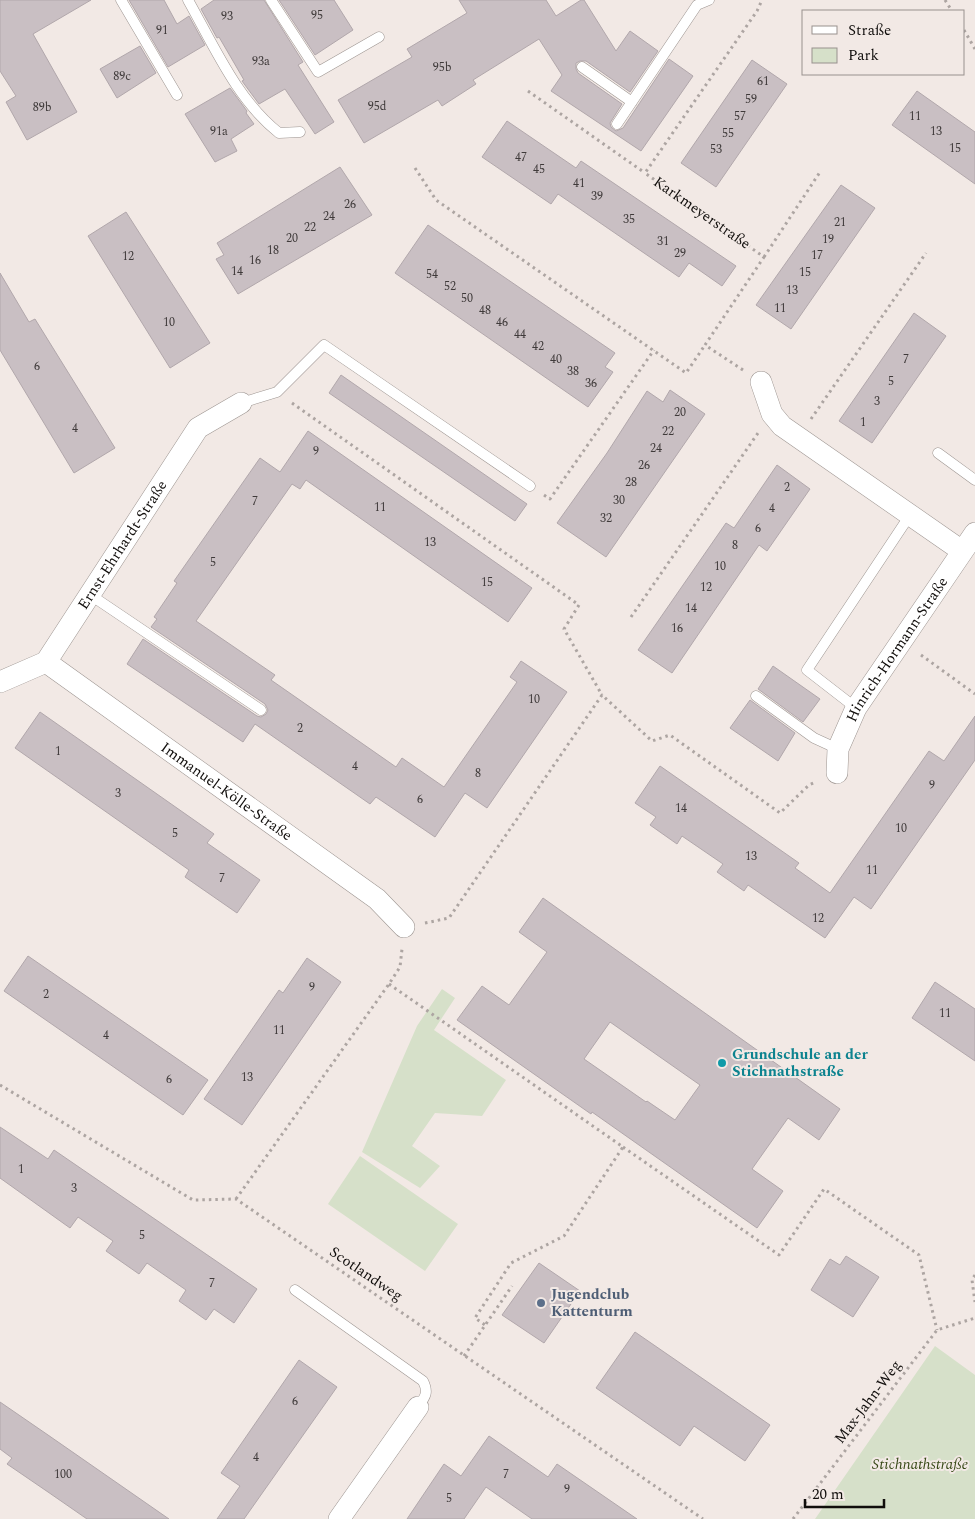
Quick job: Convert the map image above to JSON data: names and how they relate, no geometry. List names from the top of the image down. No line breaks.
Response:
{"streets":{"street":["Ernst-Ehrhardt-Straße","Hinrich-Hormann-Straße","Immanuel-Kölle-Straße"],"path":["Karkmeyerstraße","Scotlandweg","Max-Jahn-Weg"]},"crossings":[["Ernst-Ehrhardt-Straße","Immanuel-Kölle-Straße"]],"parks":["Stichnathstraße"],"places":["Grundschule an der Stichnathstraße","Jugendclub Kattenturm"],"house_numbers":["95","93","91","93a","95b","89c","61","59","95d","89b","57","11","91a","13","55","15","53","47","45","41","39","26","24","35","21","22","20","19","31","18","29","17","12","16","14","15","54","52","13","50","11","48","10","46","44","42","40","7","6","38","5","36","3","20","1","4","22","24","9","26","28","2","30","7","11","4","32","6","13","8","5","10","15","12","14","16","10","2","1","4","8","9","3","6","14","10","5","13","11","7","12","9","2","11","11","4","13","6","1","3","5","7","6","4","100","7","9","5"],"legend":["Straße","Park"],"scale_bar":"20 m"}
